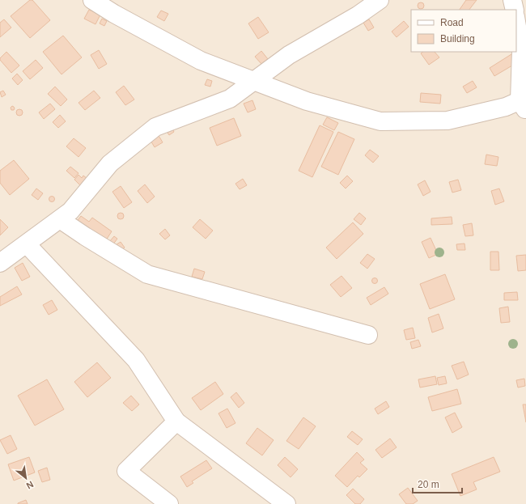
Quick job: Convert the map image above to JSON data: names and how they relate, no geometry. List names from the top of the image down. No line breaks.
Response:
{"legend":["Road","Building"],"scale_bar":"20 m","north":"bottom right"}
